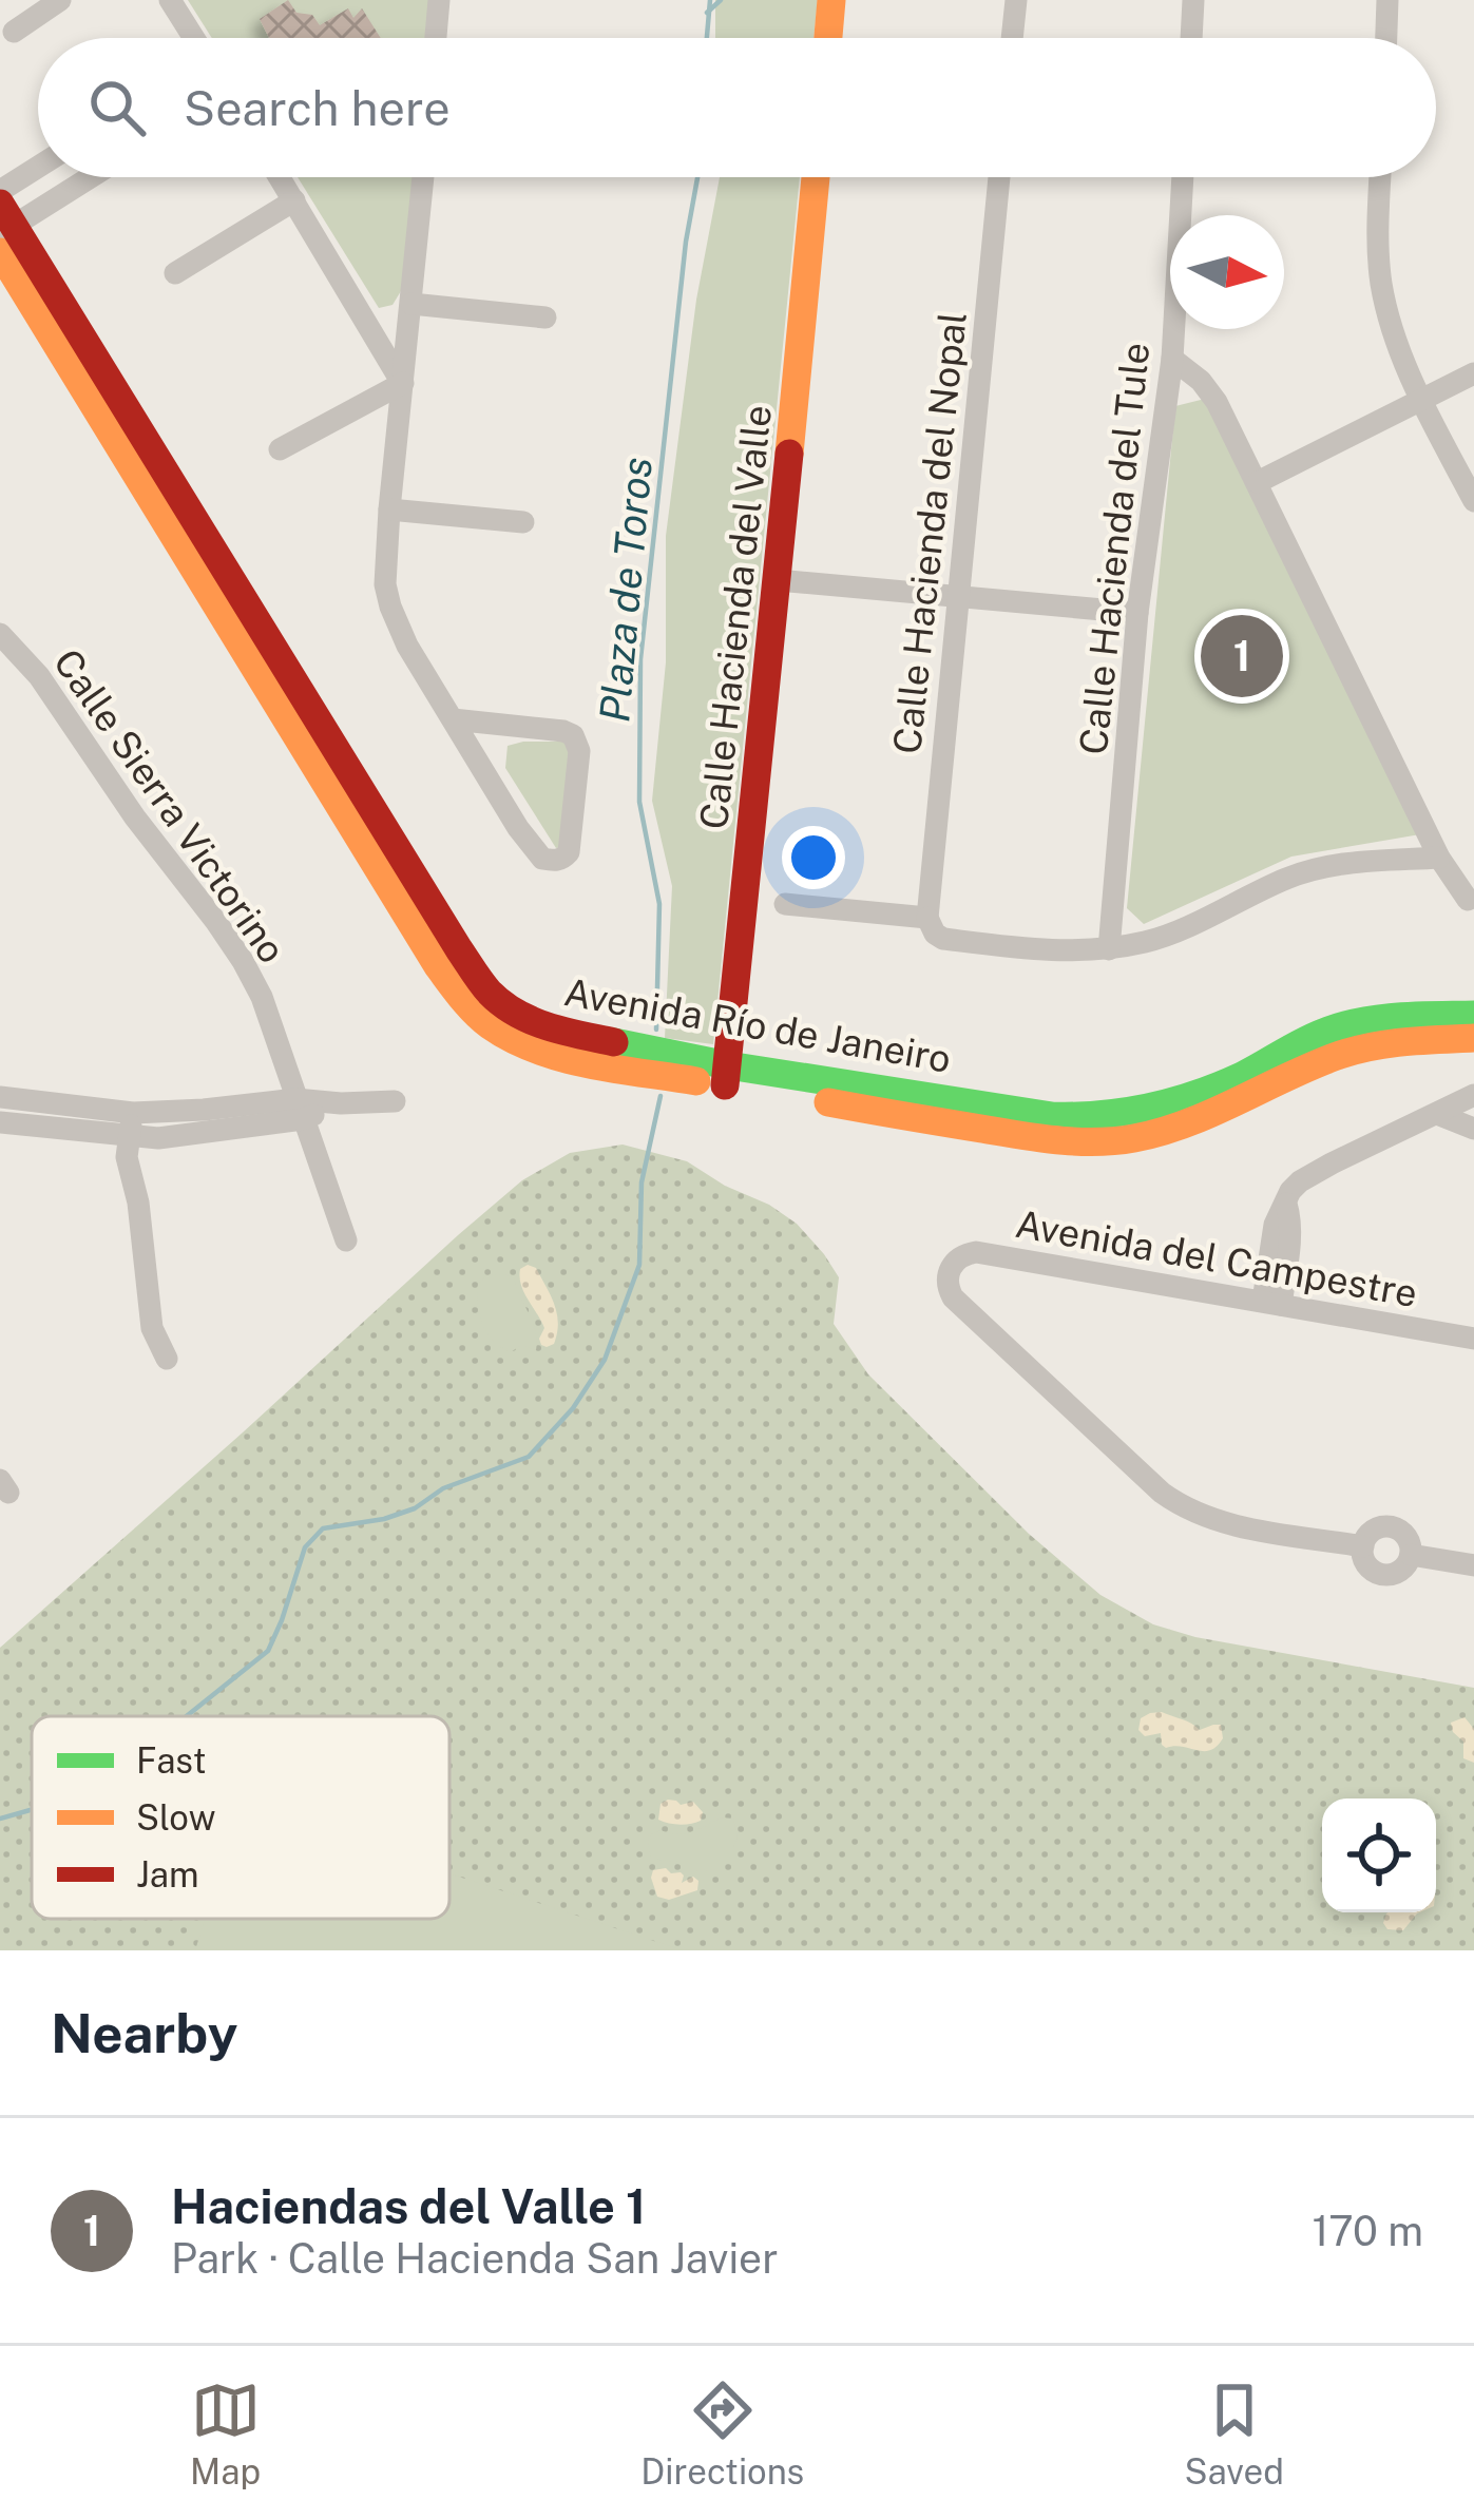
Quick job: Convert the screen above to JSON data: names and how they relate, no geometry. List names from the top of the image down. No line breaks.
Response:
{"streets":{"main road":["Calle Hacienda del Valle","Avenida Río de Janeiro"],"street":["Calle Hacienda del Nopal","Calle Hacienda del Tule","Calle Sierra Victorino","Avenida del Campestre"]},"crossings":[["Calle Hacienda del Valle","Avenida Río de Janeiro"]],"water":["Plaza de Toros"],"legend":["Fast","Slow","Jam"],"north":"right","page":{"search":"Search here","pins":"1","heading":"Nearby","list":[{"mark":"1","name":"Haciendas del Valle 1","note":"Park · Calle Hacienda San Javier","value":"170 m"}],"nav":["Map","Directions","Saved"]}}
